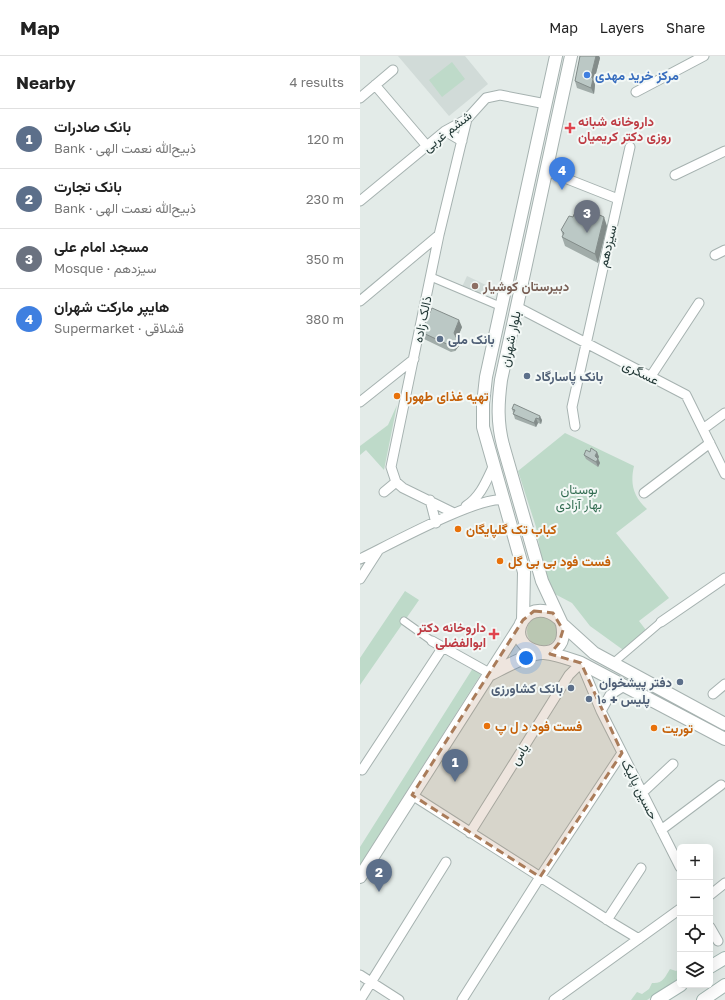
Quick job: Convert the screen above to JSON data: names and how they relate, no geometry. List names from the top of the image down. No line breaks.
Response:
{"streets":{"street":["ششم غربی","سیزدهم","ذالک زاده","بلوار شهران","عسگری","یاس","حسین پالیک"]},"crossings":[["ششم غربی","ذالک زاده"],["ششم غربی","بلوار شهران"],["سیزدهم","عسگری"],["بلوار شهران","عسگری"],["یاس","حسین پالیک"]],"parks":["بوستان بهار آزادی"],"places":{"other":["مرکز خرید مهدی","دبیرستان کوشیار","بانک ملی","بانک پاسارگاد","تهیه غذای طهورا","کباب تک گلپایگان","فست فود بی بی گل","دفتر پیشخوان","بانک کشاورزی","پلیس + ۱۰","فست فود د ل پ","توریت"],"health":["داروخانه شبانه روزی دکتر کریمیان","داروخانه دکتر ابوالفضلی"]},"page":{"header":"Map","nav":["Map","Layers","Share"],"heading":["Nearby","4 results"],"list":[{"mark":"1","name":"بانک صادرات","note":"Bank · ذبیح‌الله نعمت الهی","value":"120 m"},{"mark":"2","name":"بانک تجارت","note":"Bank · ذبیح‌الله نعمت الهی","value":"230 m"},{"mark":"3","name":"مسجد امام علی","note":"Mosque · سیزدهم","value":"350 m"},{"mark":"4","name":"هایپر مارکت شهران","note":"Supermarket · قشلاقی","value":"380 m"}],"pins":["4","3","1","2"],"map_buttons":["+","−"]}}
